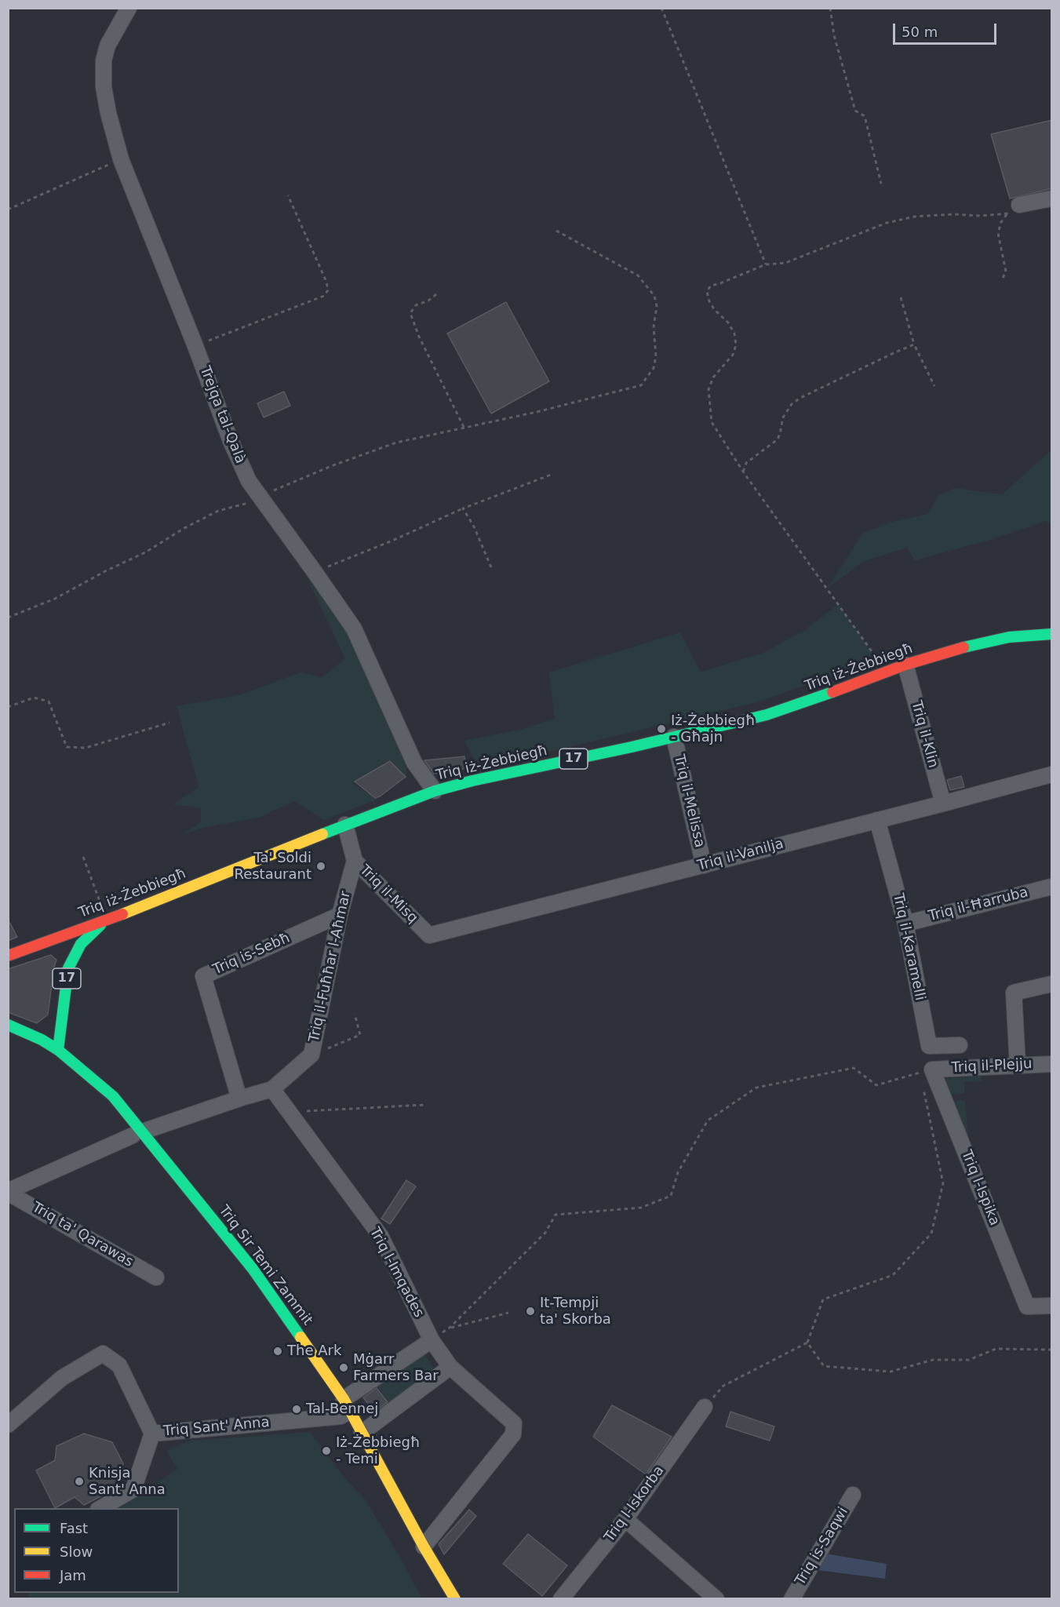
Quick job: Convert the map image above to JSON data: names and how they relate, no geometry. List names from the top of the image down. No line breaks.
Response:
{"streets":{"main road":["Triq iż-Żebbiegħ","17","Triq Sir Temi Zammit"],"street":["Trejqa tal-Qalà","Triq il-Klin","Triq il-Melissa","Triq il-Vanilja","Triq il-Misq","Triq il-Ħarruba","Triq il-Karamelli","Triq is-Sebħ","Triq il-Fuħħar l-Aħmar","Triq il-Plejju","Triq l-Ispika","Triq ta' Qarawas","Triq l-Imqades","Triq Sant' Anna","Triq l-Iskorba","Triq is-Saqwi"]},"crossings":[["Trejqa tal-Qalà","Triq iż-Żebbiegħ"],["Triq iż-Żebbiegħ","Triq il-Klin"],["Triq iż-Żebbiegħ","17"],["Triq iż-Żebbiegħ","Triq il-Melissa"],["Triq iż-Żebbiegħ","Triq il-Misq"],["Triq il-Klin","Triq il-Vanilja"],["17","Triq Sir Temi Zammit"],["Triq il-Melissa","Triq il-Vanilja"],["Triq il-Vanilja","Triq il-Misq"],["Triq il-Vanilja","Triq il-Karamelli"],["Triq il-Misq","Triq il-Fuħħar l-Aħmar"],["Triq il-Ħarruba","Triq il-Karamelli"],["Triq is-Sebħ","Triq il-Fuħħar l-Aħmar"],["Triq il-Fuħħar l-Aħmar","Triq ta' Qarawas"],["Triq il-Fuħħar l-Aħmar","Triq Sir Temi Zammit"],["Triq il-Fuħħar l-Aħmar","Triq l-Imqades"],["Triq il-Plejju","Triq l-Ispika"],["Triq Sir Temi Zammit","Triq l-Imqades"],["Triq Sir Temi Zammit","Triq Sant' Anna"],["Triq l-Imqades","Triq Sant' Anna"]],"places":["Iż-Żebbiegħ - Għajn","Ta' Soldi Restaurant","It-Tempji ta' Skorba","The Ark","Mġarr Farmers Bar","Tal-Bennej","Iż-Żebbiegħ - Temi","Knisja Sant' Anna"],"legend":["Fast","Slow","Jam"],"scale_bar":"50 m"}
